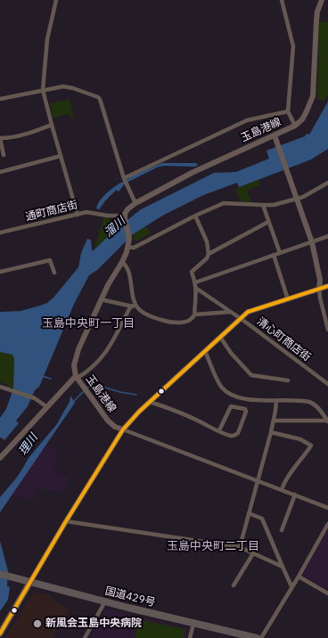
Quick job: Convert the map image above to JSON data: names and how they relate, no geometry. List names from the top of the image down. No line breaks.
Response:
{"streets":{"highway":["国道429号"],"main road":["玉島港線"],"street":["通町商店街","清心町商店街"]},"crossings":[["玉島港線","通町商店街"]],"districts":["玉島中央町一丁目","玉島中央町二丁目"],"water":["溜川","理川"],"places":["新風会玉島中央病院"]}
